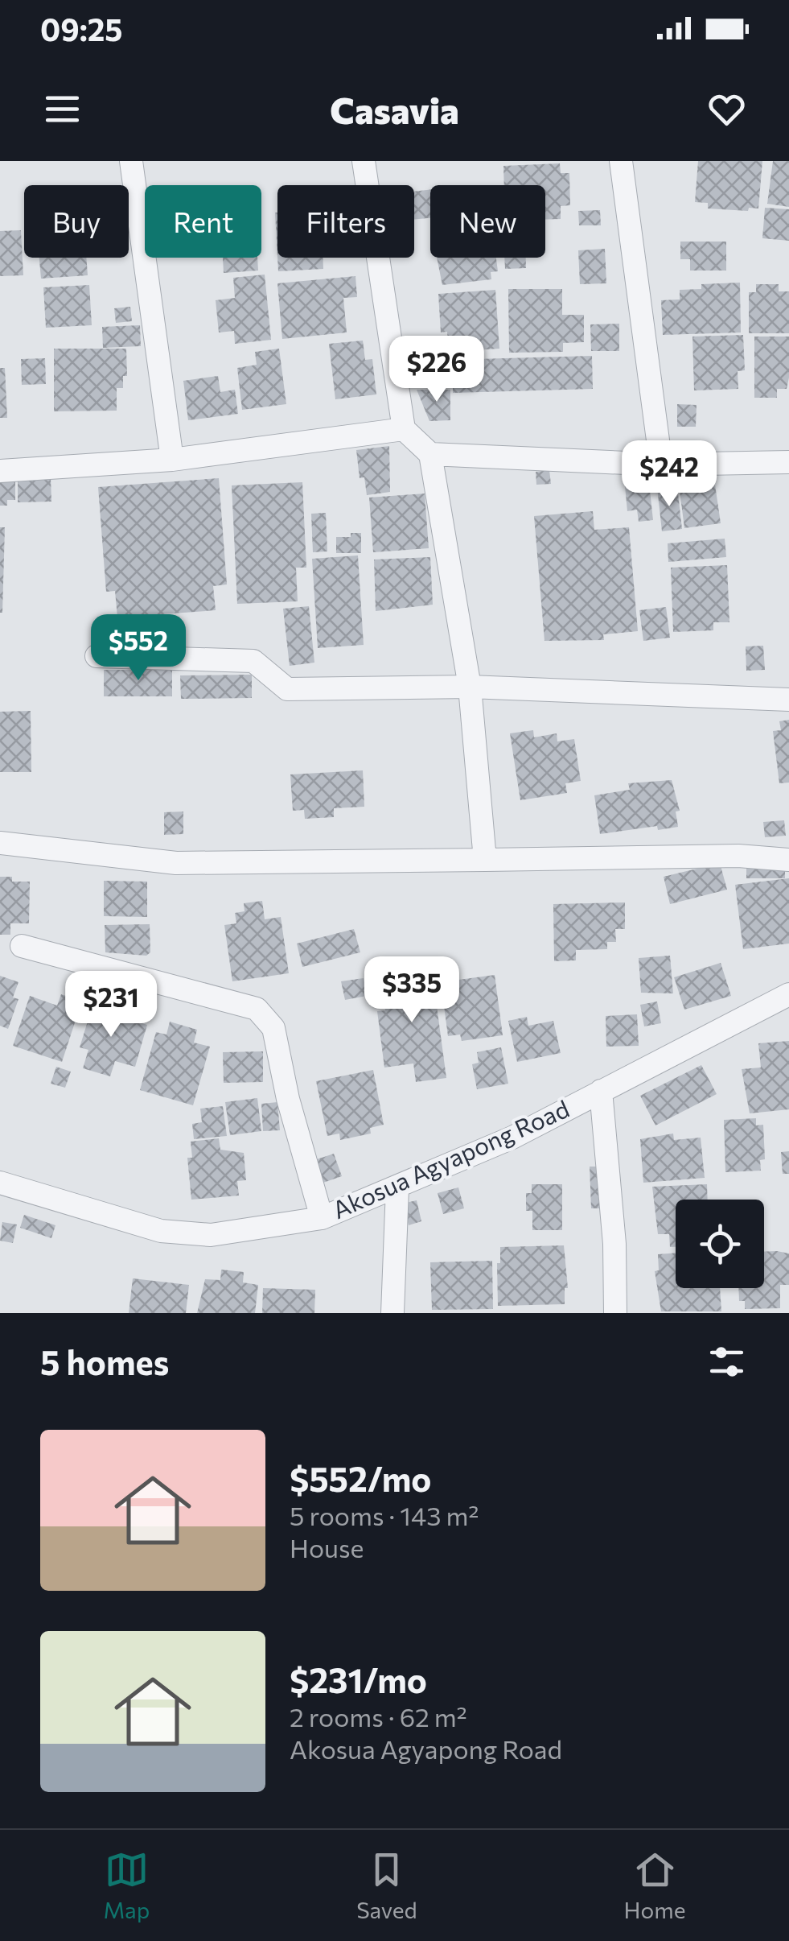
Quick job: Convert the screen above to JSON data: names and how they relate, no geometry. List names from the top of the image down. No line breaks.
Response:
{"streets":{"street":["Akosua Agyapong Road"]},"page":{"status":"09:25","header":"Casavia","chip":["Buy","Rent","Filters","New"],"price":["$226","$242","$552","$335","$231"],"heading":"5 homes","list":[{"name":"$552/mo","note":"5 rooms · 143 m² · House"},{"name":"$231/mo","note":"2 rooms · 62 m² · Akosua Agyapong Road"}],"tabs":["Map","Saved","Home"]}}
